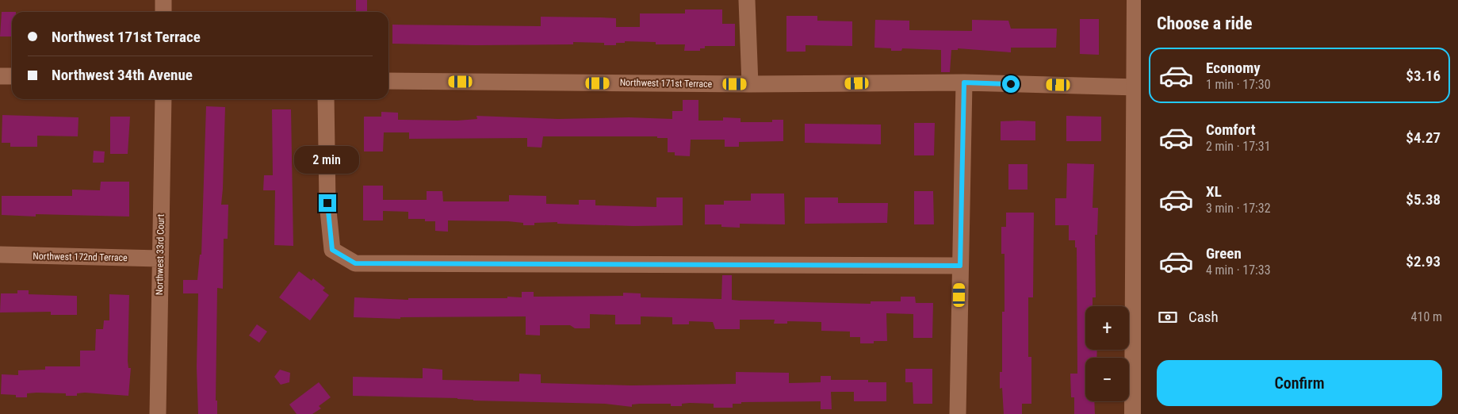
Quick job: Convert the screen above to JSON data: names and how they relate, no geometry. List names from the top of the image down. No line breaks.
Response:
{"streets":{"street":["Northwest 171st Terrace","Northwest 33rd Court","Northwest 172nd Terrace"]},"crossings":[["Northwest 33rd Court","Northwest 172nd Terrace"]],"page":{"heading":"Choose a ride","banner":["Northwest 171st Terrace","Northwest 34th Avenue"],"list":[{"name":"Economy","note":"1 min · 17:30","value":"$3.16"},{"name":"Comfort","note":"2 min · 17:31","value":"$4.27"},{"name":"XL","note":"3 min · 17:32","value":"$5.38"},{"name":"Green","note":"4 min · 17:33","value":"$2.93"}],"bubble":"2 min","pay":["Cash","410 m"],"map_buttons":["+","−"],"buttons":"Confirm"}}
